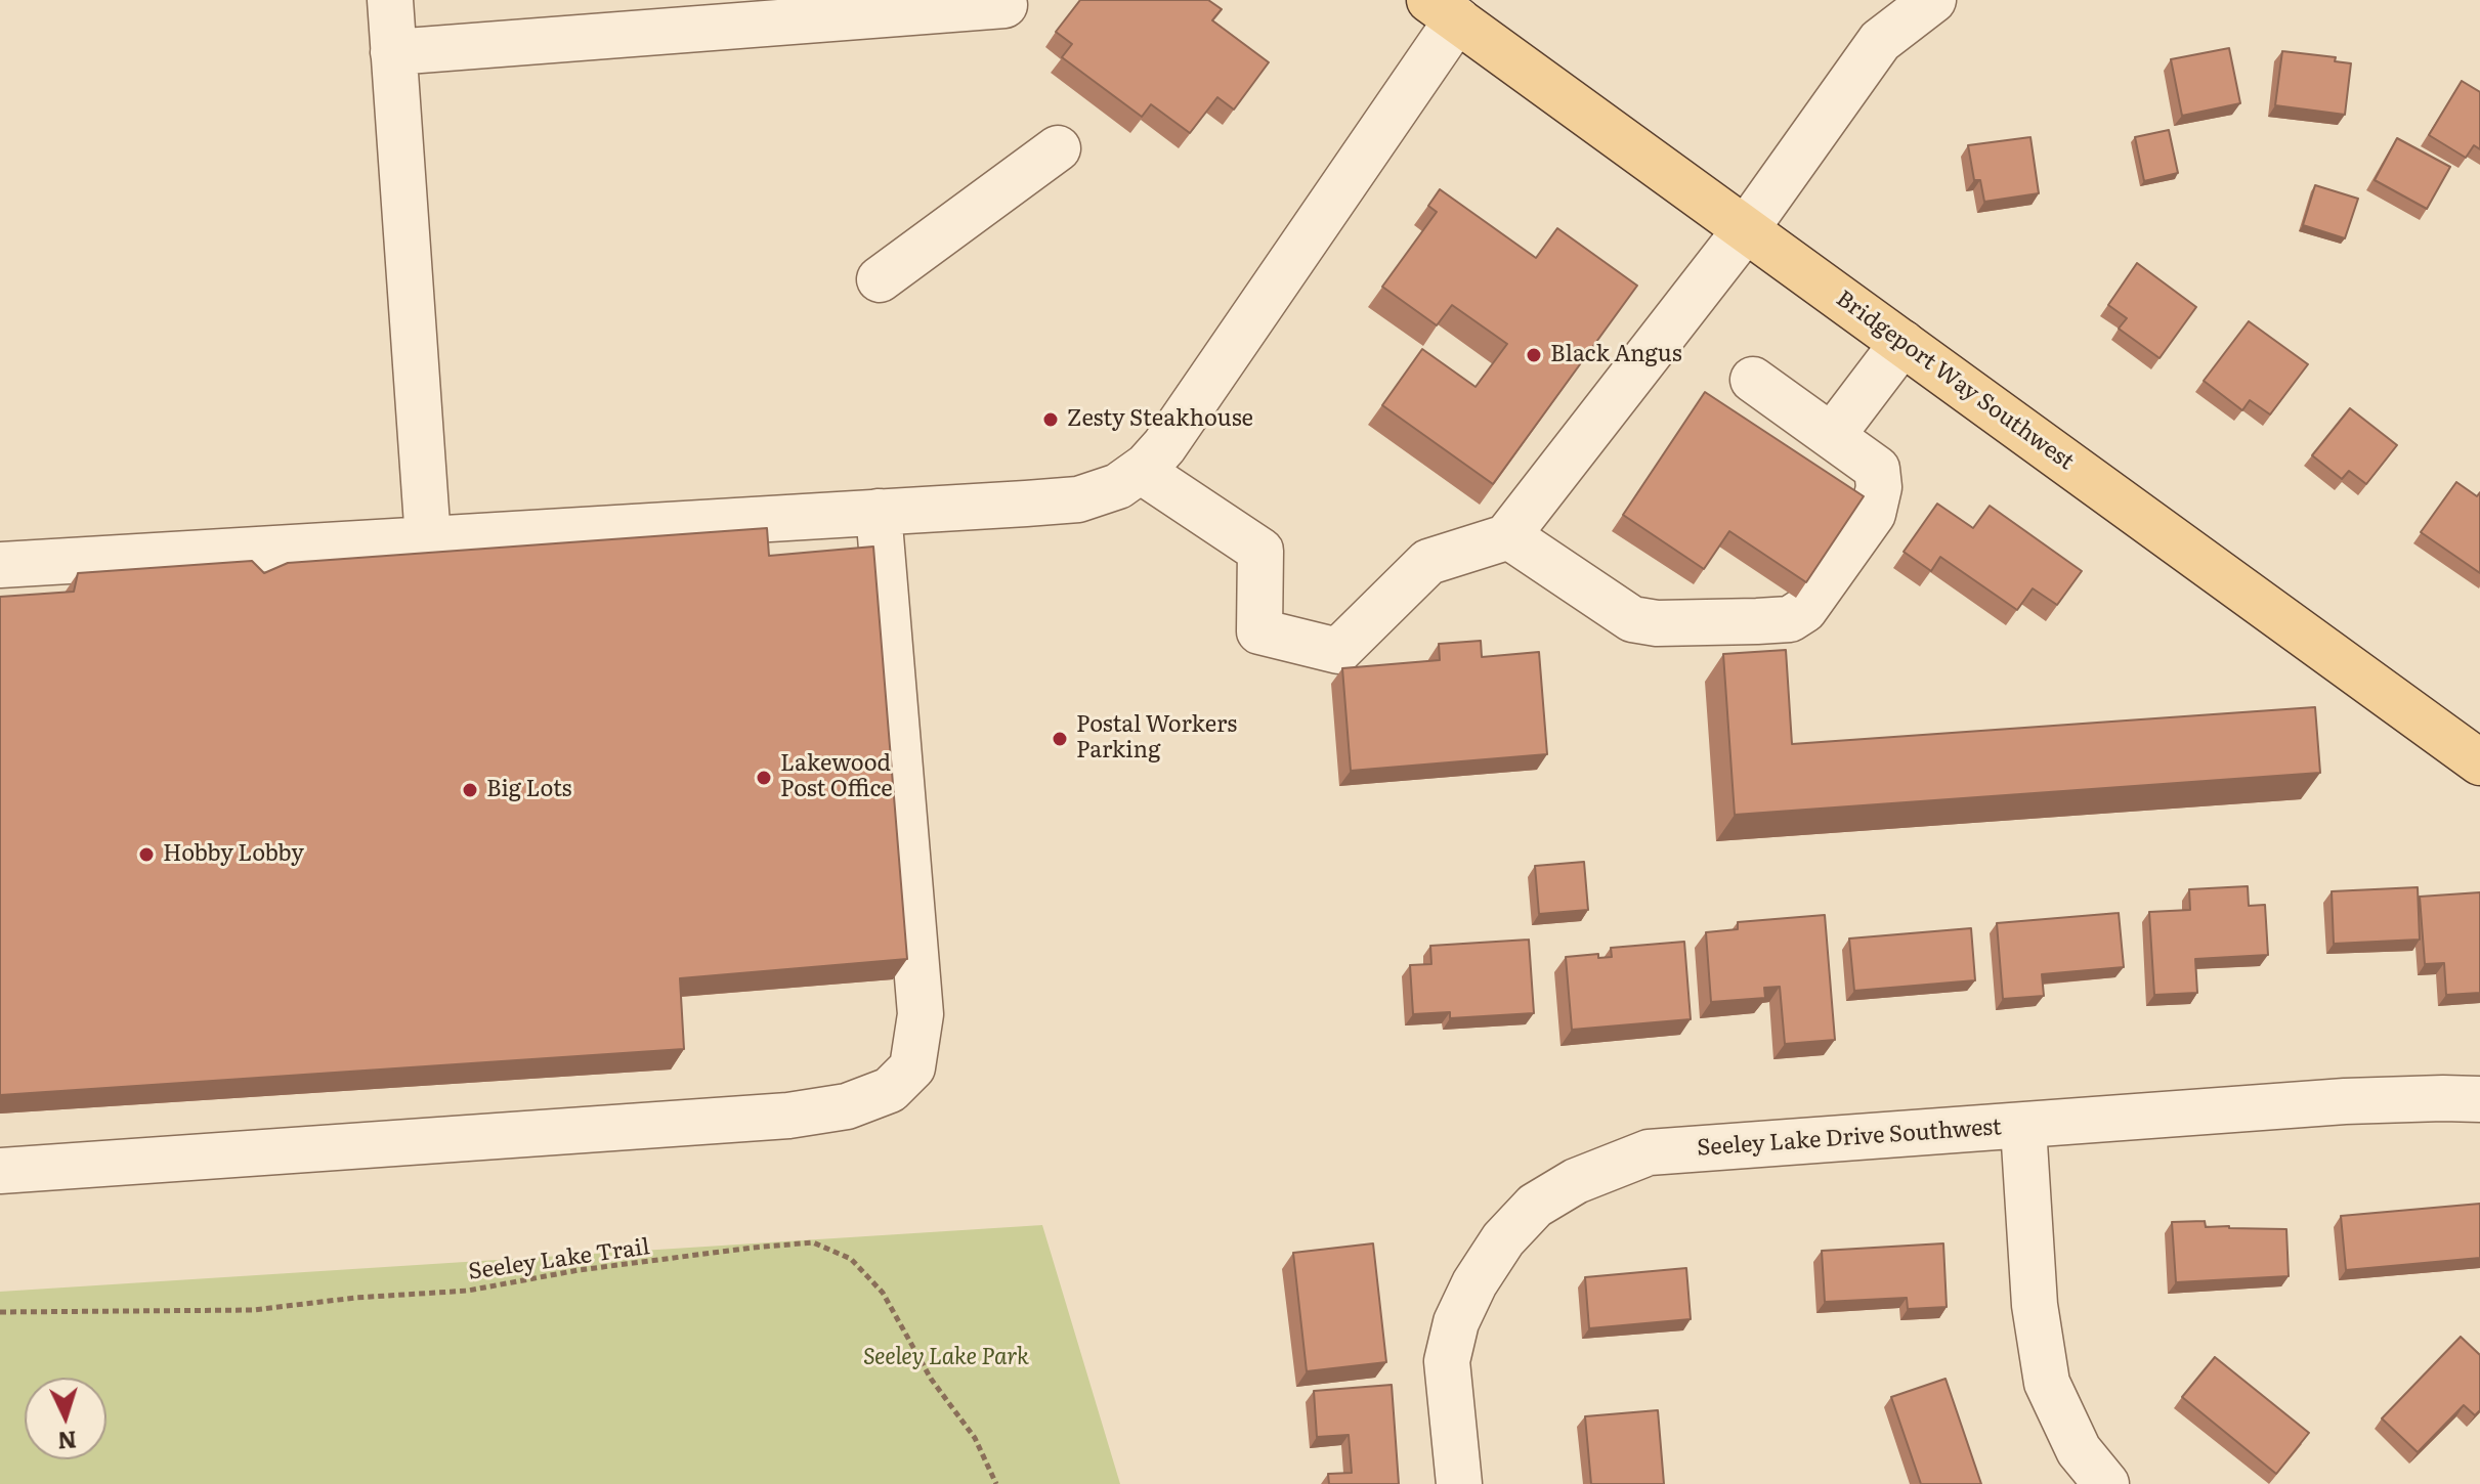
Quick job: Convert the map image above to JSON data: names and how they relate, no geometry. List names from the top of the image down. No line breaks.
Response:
{"streets":{"main road":["Bridgeport Way Southwest"],"street":["Seeley Lake Drive Southwest"],"path":["Seeley Lake Trail"]},"parks":["Seeley Lake Park"],"places":["Black Angus","Zesty Steakhouse","Postal Workers Parking","Lakewood Post Office","Big Lots","Hobby Lobby"],"north":"bottom"}
